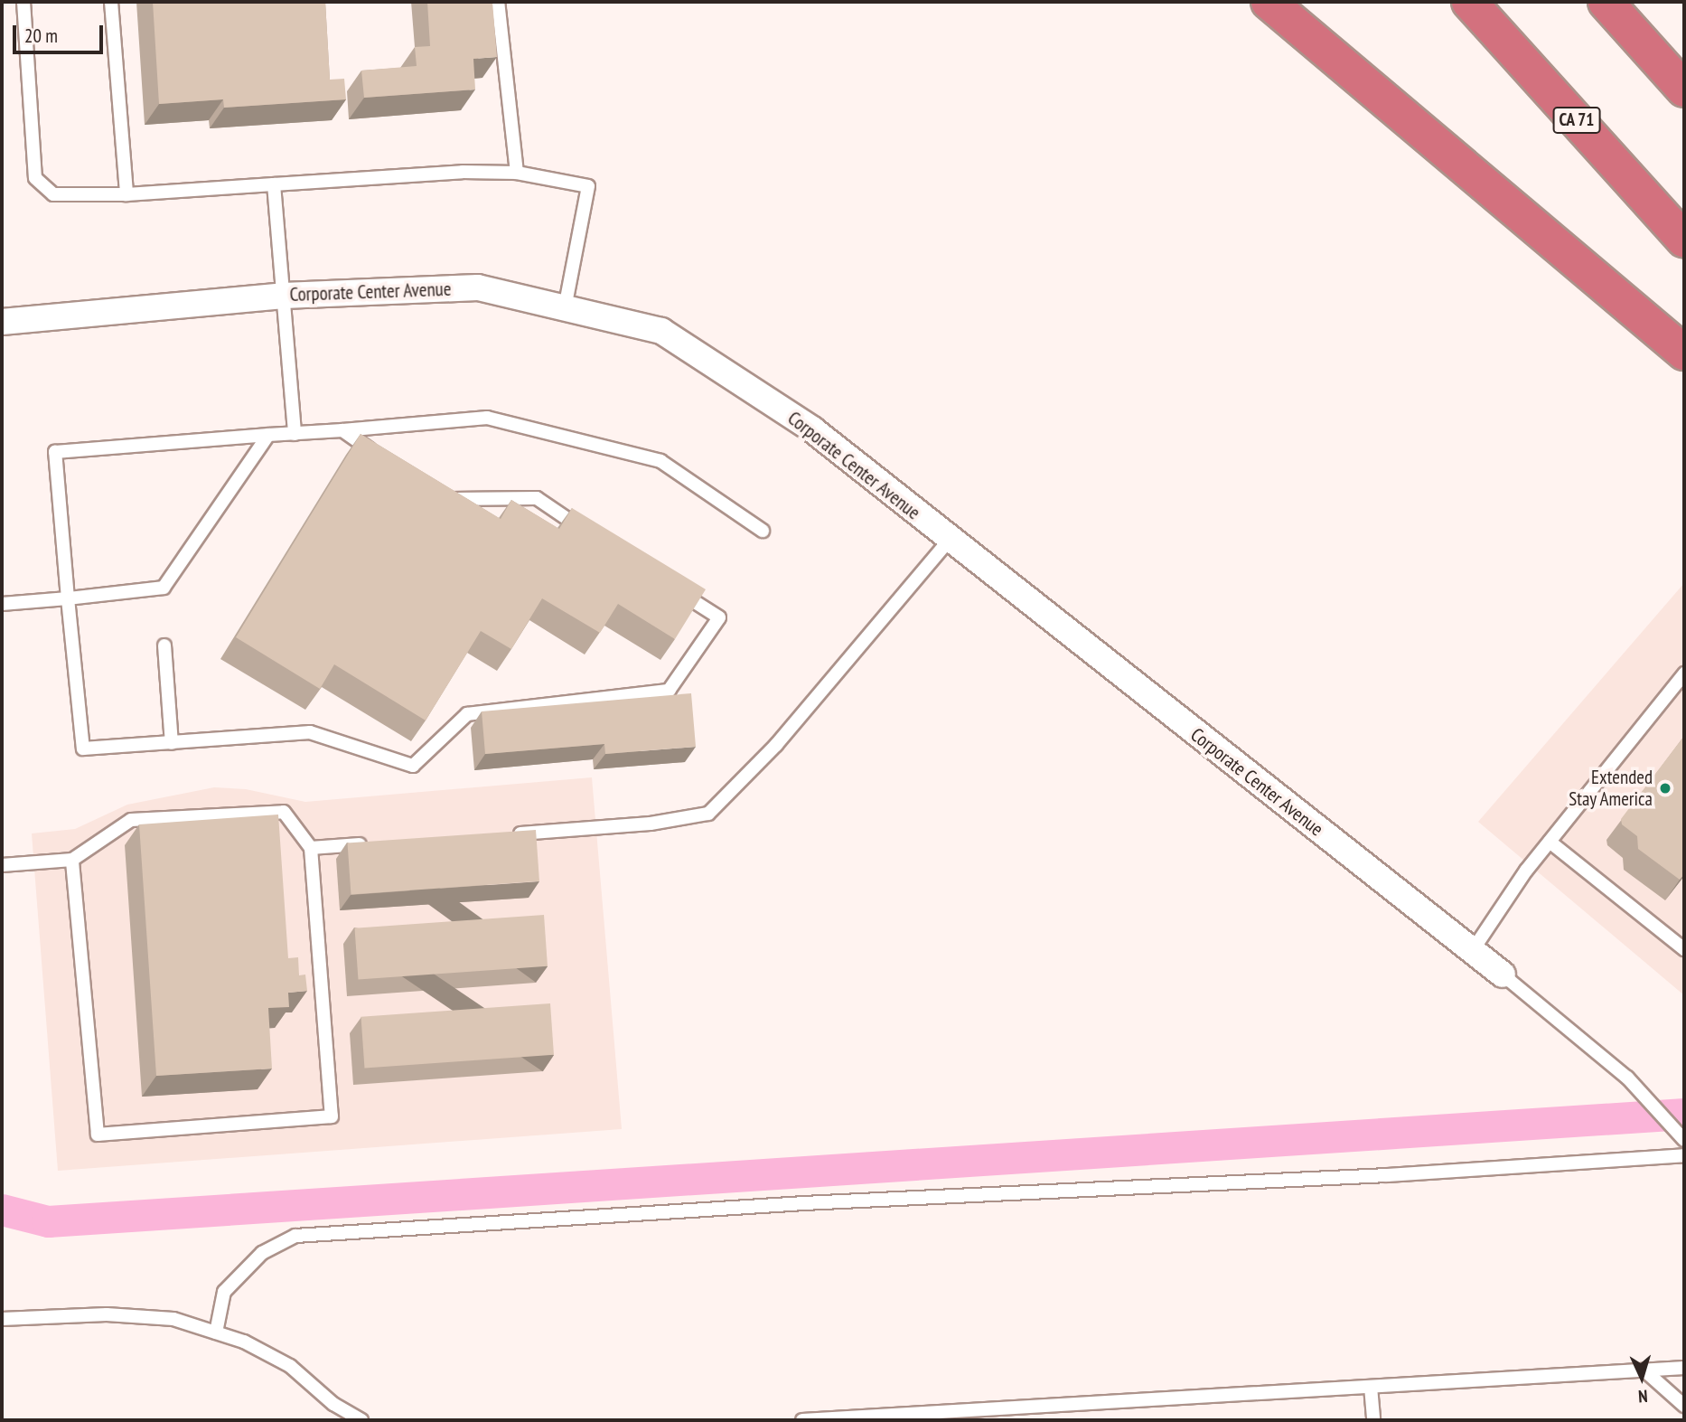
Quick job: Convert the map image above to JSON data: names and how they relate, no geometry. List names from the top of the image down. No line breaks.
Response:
{"streets":{"highway":["CA 71"],"street":["Corporate Center Avenue"]},"places":["Extended Stay America"],"scale_bar":"20 m","north":"bottom"}
